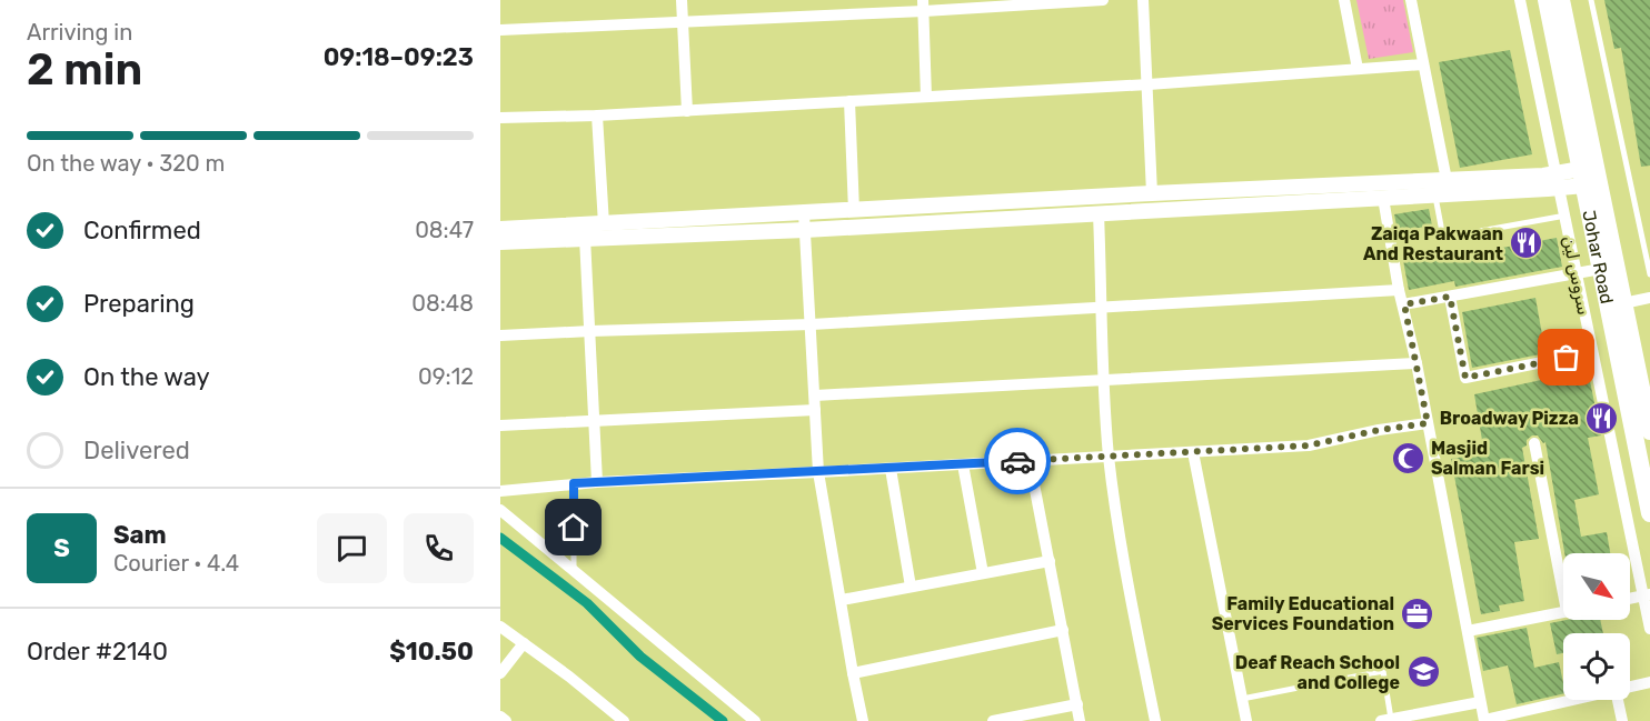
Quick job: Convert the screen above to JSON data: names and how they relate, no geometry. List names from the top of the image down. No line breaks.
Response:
{"streets":{"main road":["Johar Road"],"street":["سروس لین"]},"places":{"restaurant":["Zaiqa Pakwaan And Restaurant","Broadway Pizza"],"mosque":["Masjid Salman Farsi"],"office":["Family Educational Services Foundation"],"school or university":["Deaf Reach School and College"]},"north":"bottom right","page":{"heading":["2 min","Arriving in","09:18–09:23"],"panel":["Sam","Courier · 4.4","Order #2140","$10.50"],"bar":"On the way · 320 m","list":[["Confirmed","08:47"],["Preparing","08:48"],["On the way","09:12"],"Delivered"],"round":"S"}}
